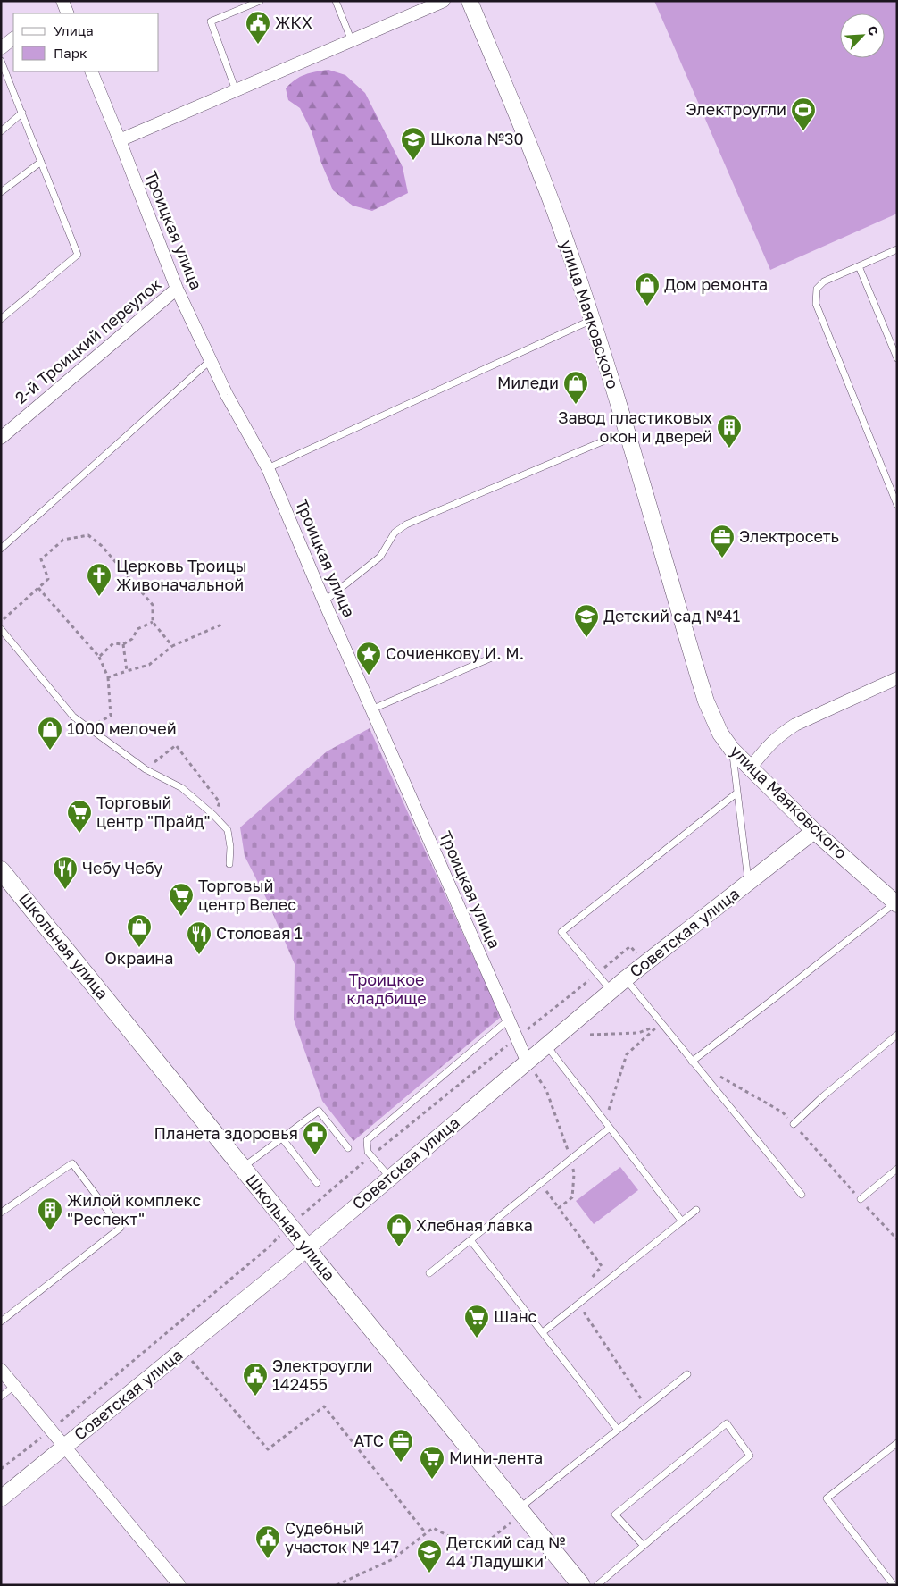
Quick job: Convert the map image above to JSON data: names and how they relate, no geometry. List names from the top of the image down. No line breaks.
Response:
{"streets":{"main road":["Школьная улица"],"street":["Троицкая улица","улица Маяковского","2-й Троицкий переулок","Советская улица"]},"crossings":[["Троицкая улица","2-й Троицкий переулок"],["Троицкая улица","Советская улица"],["улица Маяковского","Советская улица"],["Советская улица","Школьная улица"]],"parks":["Троицкое кладбище"],"places":{"public building":["ЖКХ","Электроугли 142455","Судебный участок № 147"],"sports":["Электроугли"],"school or university":["Школа №30","Детский сад №41","Детский сад № 44 'Ладушки'"],"shop":["Дом ремонта","Миледи","1000 мелочей","Окраина","Хлебная лавка"],"building":["Завод пластиковых окон и дверей","Жилой комплекс \"Респект\""],"office":["Электросеть","АТС"],"church":["Церковь Троицы Живоначальной"],"place":["Сочиенкову И. М."],"supermarket":["Торговый центр \"Прайд\"","Торговый центр Велес","Шанс","Мини-лента"],"restaurant":["Чебу Чебу","Столовая 1"],"pharmacy":["Планета здоровья"]},"legend":["Улица","Парк"],"north":"top right"}
